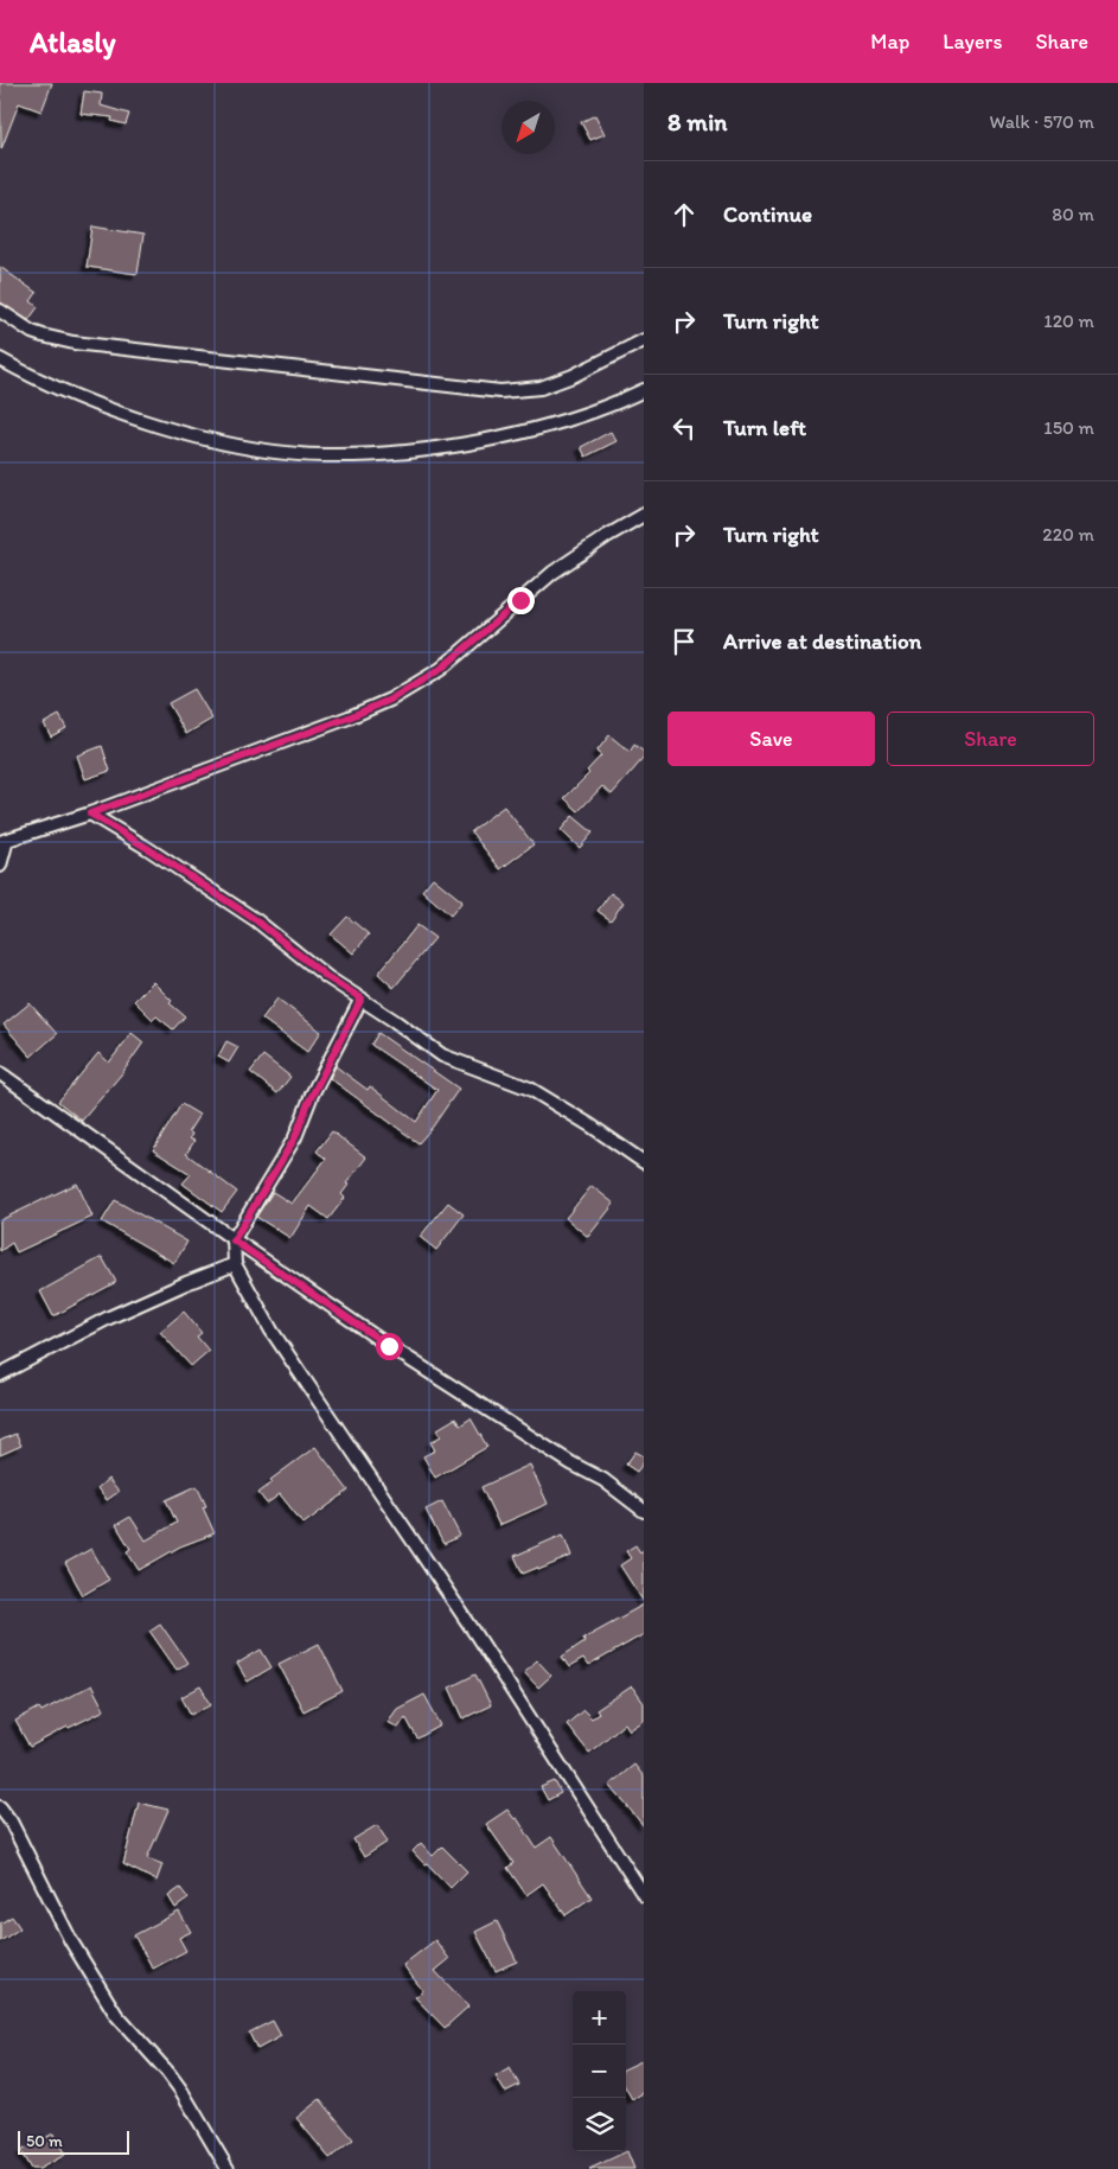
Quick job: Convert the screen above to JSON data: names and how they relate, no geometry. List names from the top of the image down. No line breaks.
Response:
{"scale_bar":"50 m","north":"bottom left","page":{"header":"Atlasly","nav":["Map","Layers","Share"],"heading":["8 min","Walk · 570 m"],"list":[["Continue","80 m"],["Turn right","120 m"],["Turn left","150 m"],["Turn right","220 m"],"Arrive at destination"],"buttons":["Save","Share"],"map_buttons":["+","−"],"scale":"50 m"}}
